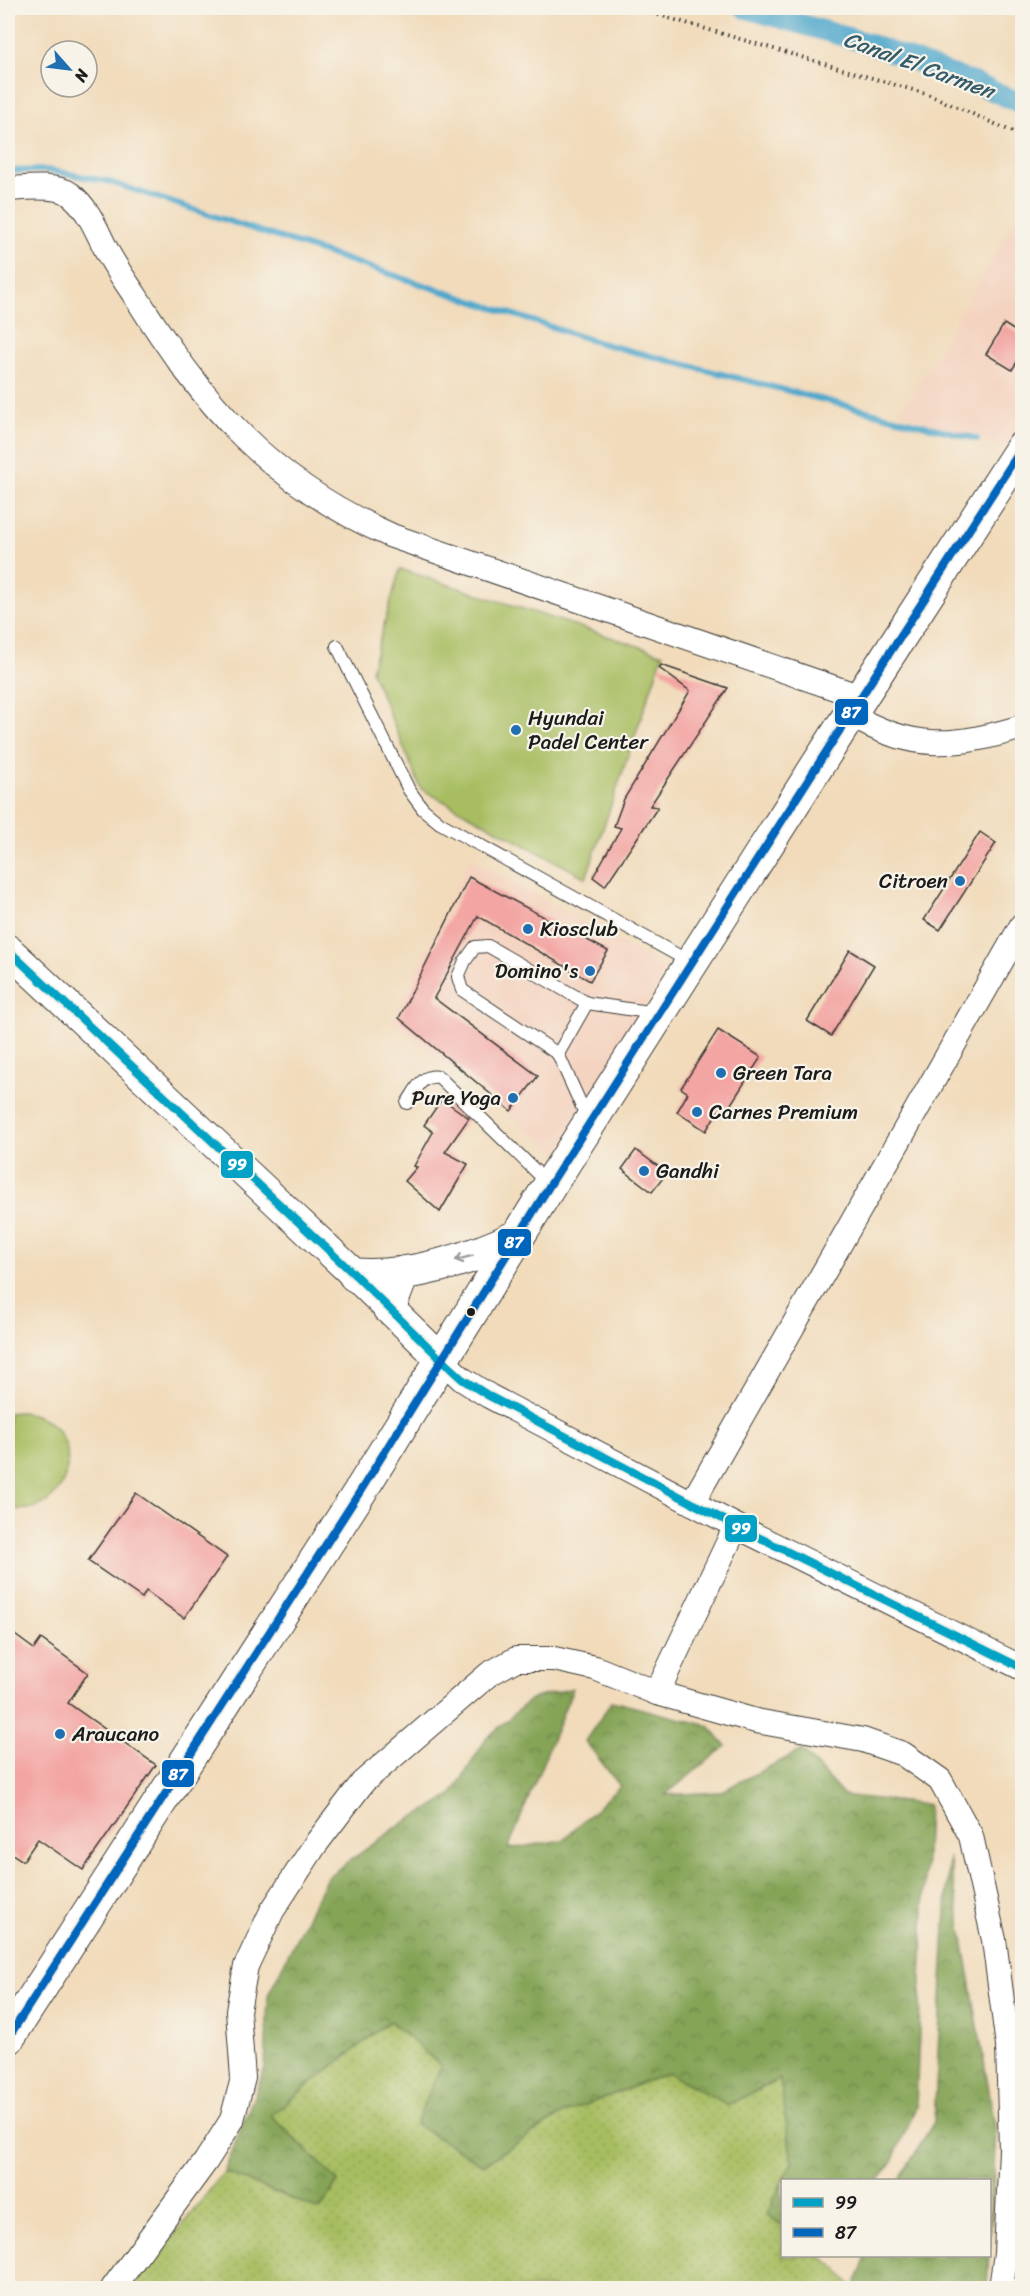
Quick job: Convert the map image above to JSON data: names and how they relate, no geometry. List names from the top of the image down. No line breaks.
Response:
{"water":["Canal El Carmen"],"places":["Hyundai Padel Center","Citroen","Kiosclub","Domino's","Green Tara","Pure Yoga","Carnes Premium","Gandhi","Araucano"],"lines":["transit line 87","transit line 99"],"legend":["99","87"],"north":"bottom right"}
